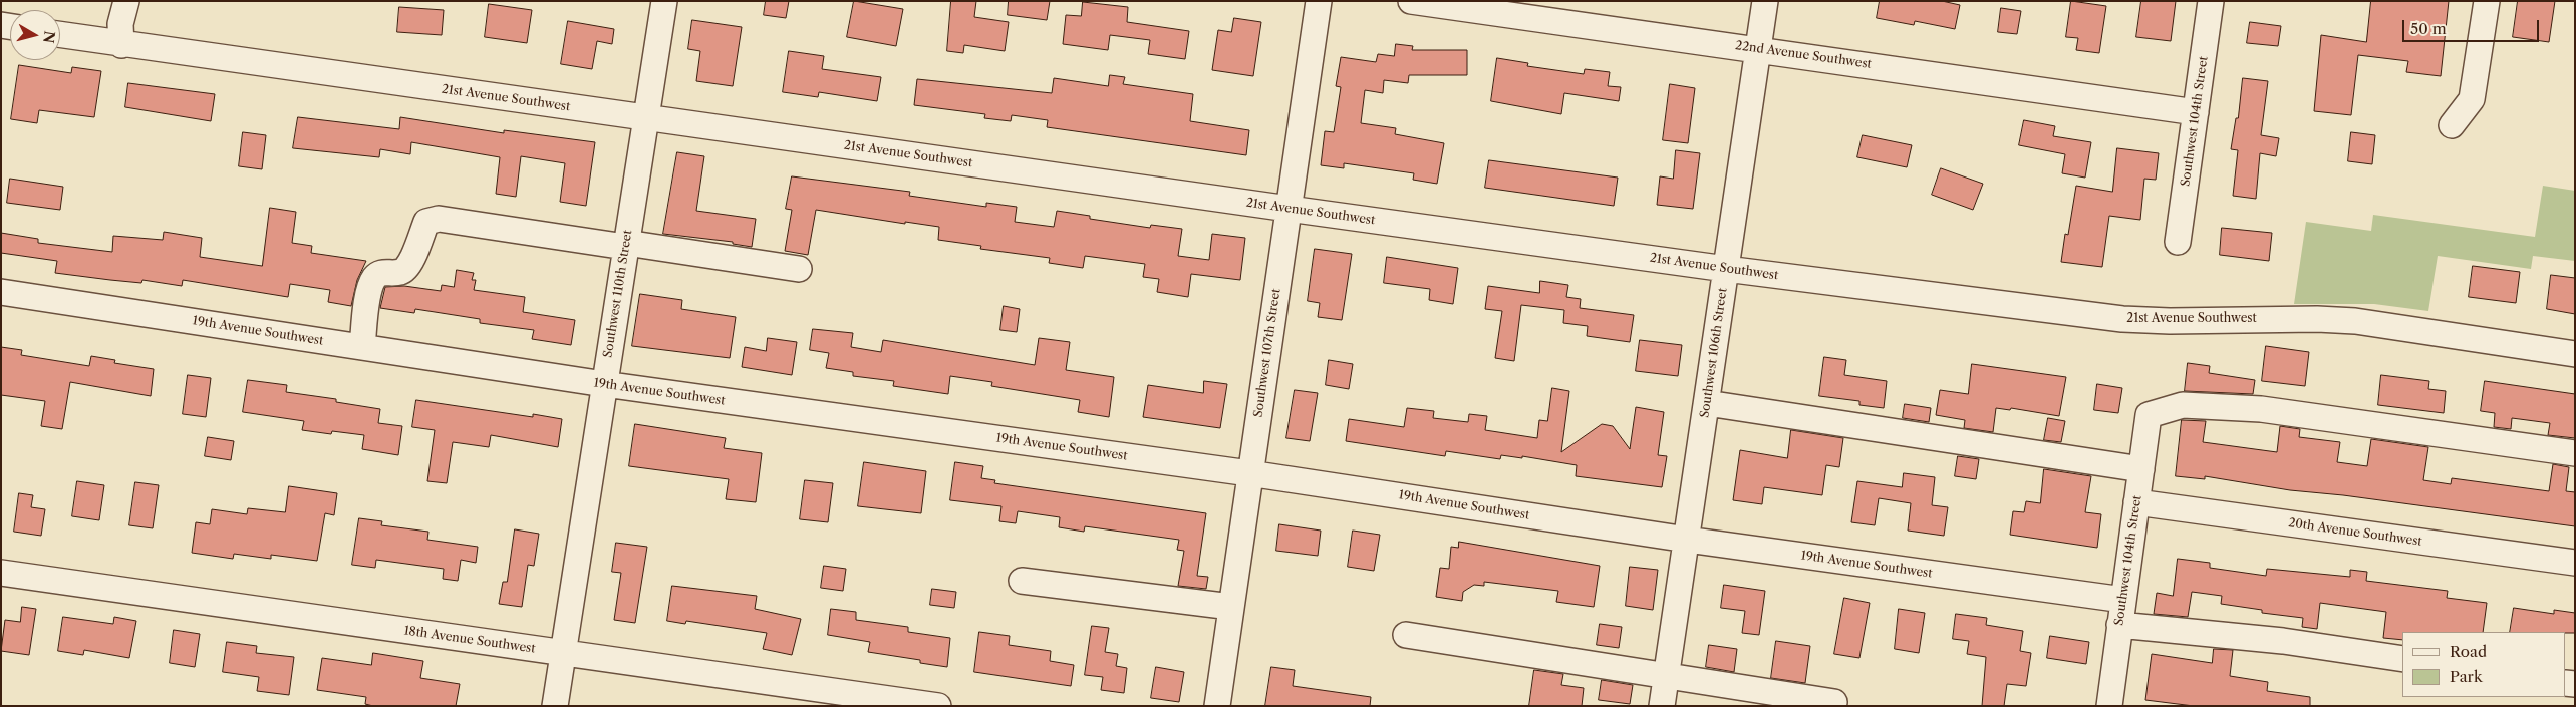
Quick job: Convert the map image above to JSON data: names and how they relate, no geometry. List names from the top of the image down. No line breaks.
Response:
{"streets":{"street":["22nd Avenue Southwest","21st Avenue Southwest","Southwest 104th Street","Southwest 110th Street","19th Avenue Southwest","Southwest 107th Street","Southwest 106th Street","20th Avenue Southwest","18th Avenue Southwest"]},"crossings":[["22nd Avenue Southwest","Southwest 104th Street"],["22nd Avenue Southwest","Southwest 106th Street"],["21st Avenue Southwest","Southwest 110th Street"],["21st Avenue Southwest","Southwest 107th Street"],["21st Avenue Southwest","Southwest 106th Street"],["Southwest 104th Street","19th Avenue Southwest"],["Southwest 104th Street","20th Avenue Southwest"],["Southwest 110th Street","19th Avenue Southwest"],["Southwest 110th Street","18th Avenue Southwest"],["19th Avenue Southwest","Southwest 107th Street"],["19th Avenue Southwest","Southwest 106th Street"]],"legend":["Road","Park"],"scale_bar":"50 m","north":"right"}
